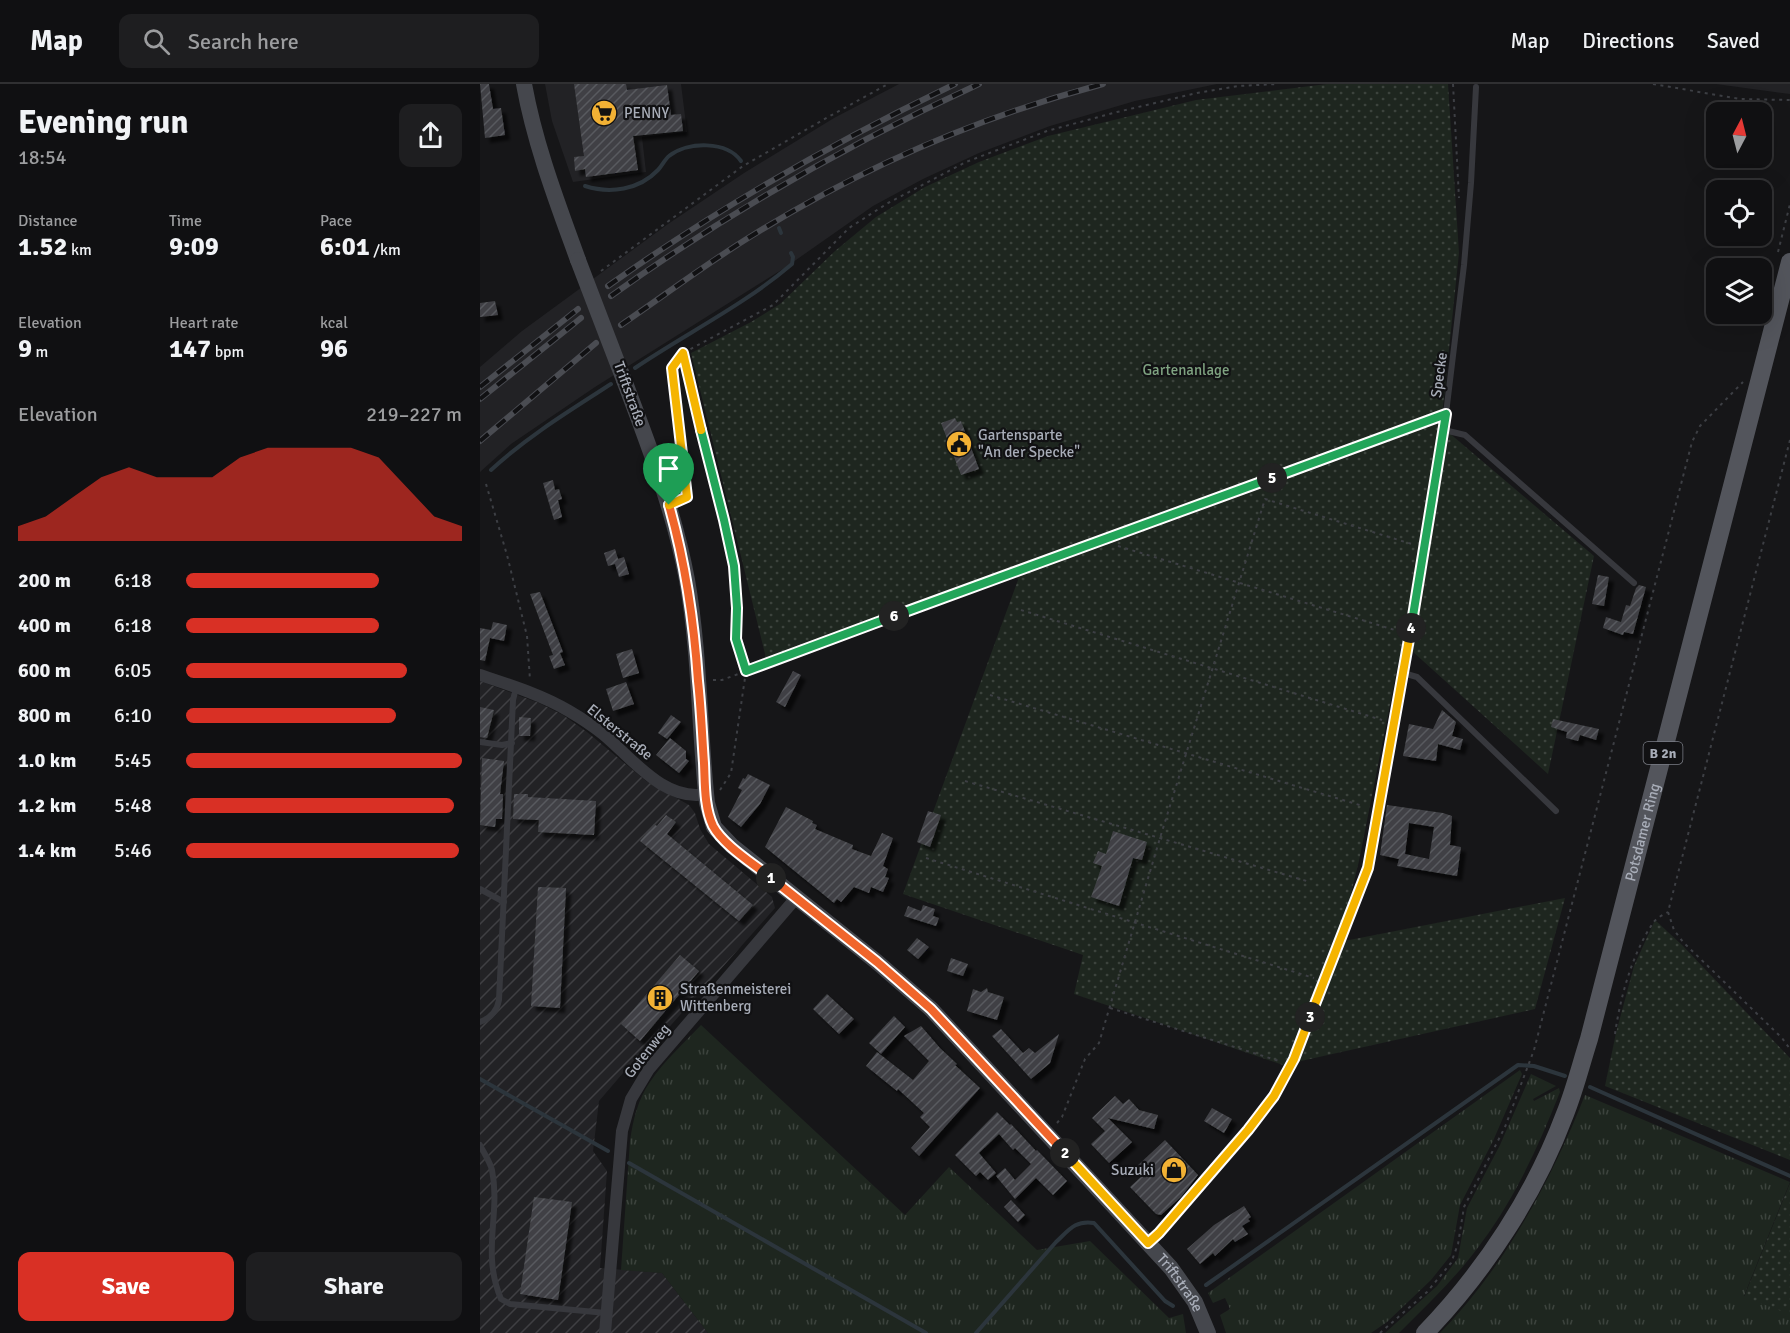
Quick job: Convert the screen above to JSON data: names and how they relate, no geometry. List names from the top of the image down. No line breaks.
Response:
{"streets":{"main road":["Triftstraße","B 2n","Potsdamer Ring"],"street":["Elsterstraße","Gotenweg"],"lane":["Specke"]},"crossings":[["Specke","Triftstraße"],["Triftstraße","Elsterstraße"],["Triftstraße","Gotenweg"]],"parks":["Gartenanlage"],"places":{"supermarket":["PENNY"],"public building":["Gartensparte \"An der Specke\""],"building":["Straßenmeisterei Wittenberg"],"shop":["Suzuki"]},"north":"top","page":{"header":"Map","search":"Search here","nav":["Map","Directions","Saved"],"heading":["Evening run","18:54"],"stats":[["Distance","1.52 km"],["Time","9:09"],["Pace","6:01 /km"],["Elevation","9 m"],["Heart rate","147 bpm"],["kcal","96"]],"chart":["Elevation","219–227 m"],"pins":["5","6","4","1","3","2"],"list":[{"name":"200 m","note":"6:18"},{"name":"400 m","note":"6:18"},{"name":"600 m","note":"6:05"},{"name":"800 m","note":"6:10"},{"name":"1.0 km","note":"5:45"},{"name":"1.2 km","note":"5:48"},{"name":"1.4 km","note":"5:46"}],"buttons":["Save","Share"]}}
